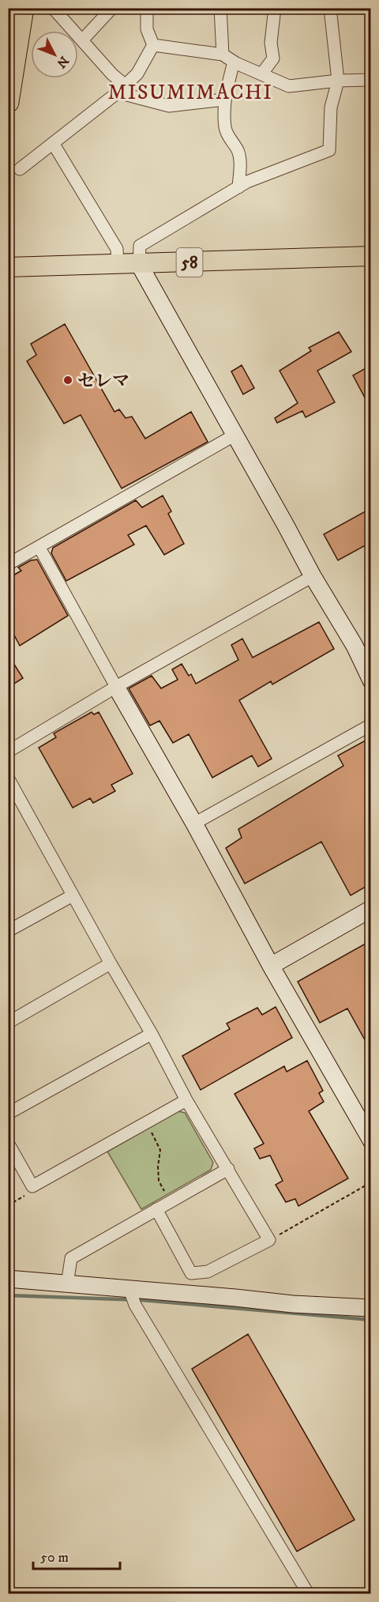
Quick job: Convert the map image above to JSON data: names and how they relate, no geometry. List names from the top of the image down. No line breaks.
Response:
{"streets":{"main road":["58"]},"districts":["MISUMIMACHI"],"places":["セレマ"],"scale_bar":"50 m","north":"bottom right"}
